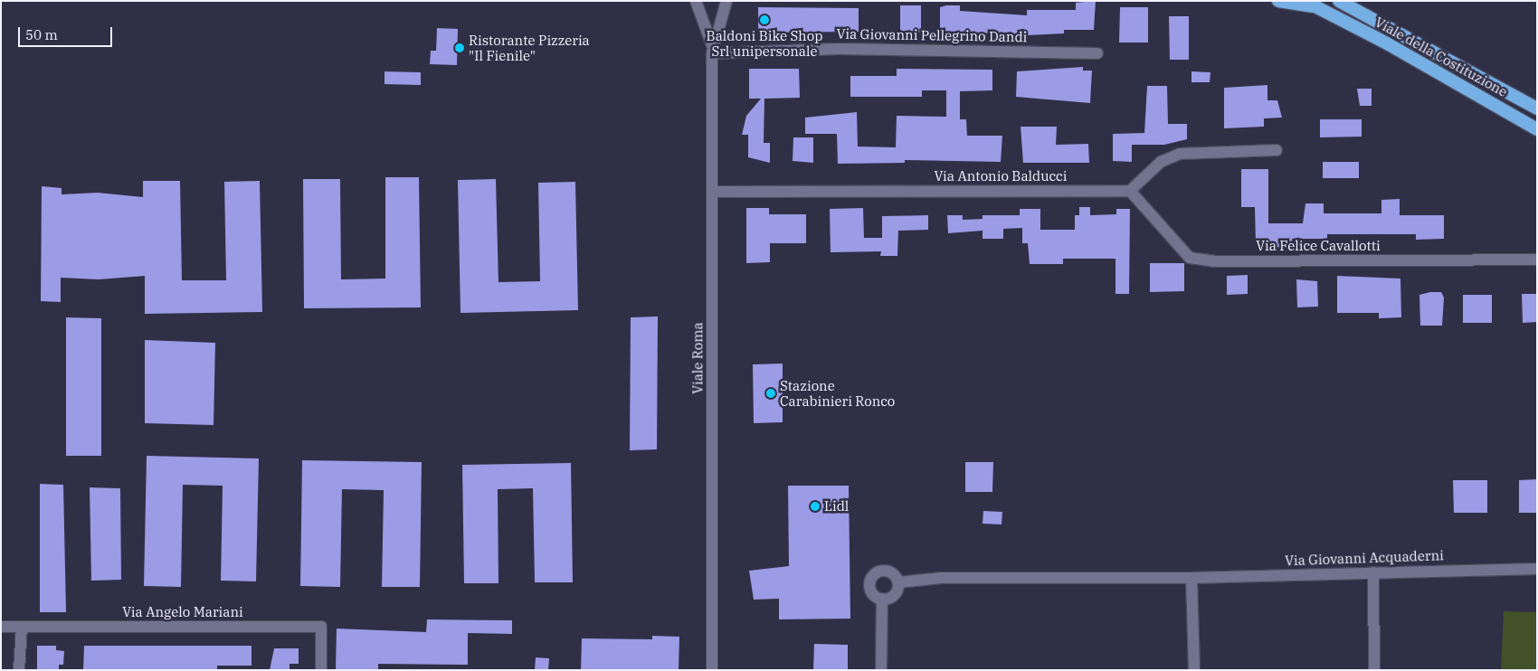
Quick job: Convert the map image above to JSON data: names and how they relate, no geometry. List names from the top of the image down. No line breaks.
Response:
{"streets":{"highway":["Viale della Costituzione"],"street":["Via Giovanni Pellegrino Dandi","Via Antonio Balducci","Via Felice Cavallotti","Viale Roma","Via Giovanni Acquaderni","Via Angelo Mariani"]},"crossings":[["Via Giovanni Pellegrino Dandi","Viale Roma"],["Via Antonio Balducci","Via Felice Cavallotti"],["Via Antonio Balducci","Viale Roma"]],"places":["Baldoni Bike Shop Srl unipersonale","Ristorante Pizzeria \"Il Fienile\"","Stazione Carabinieri Ronco","Lidl"],"scale_bar":"50 m"}
